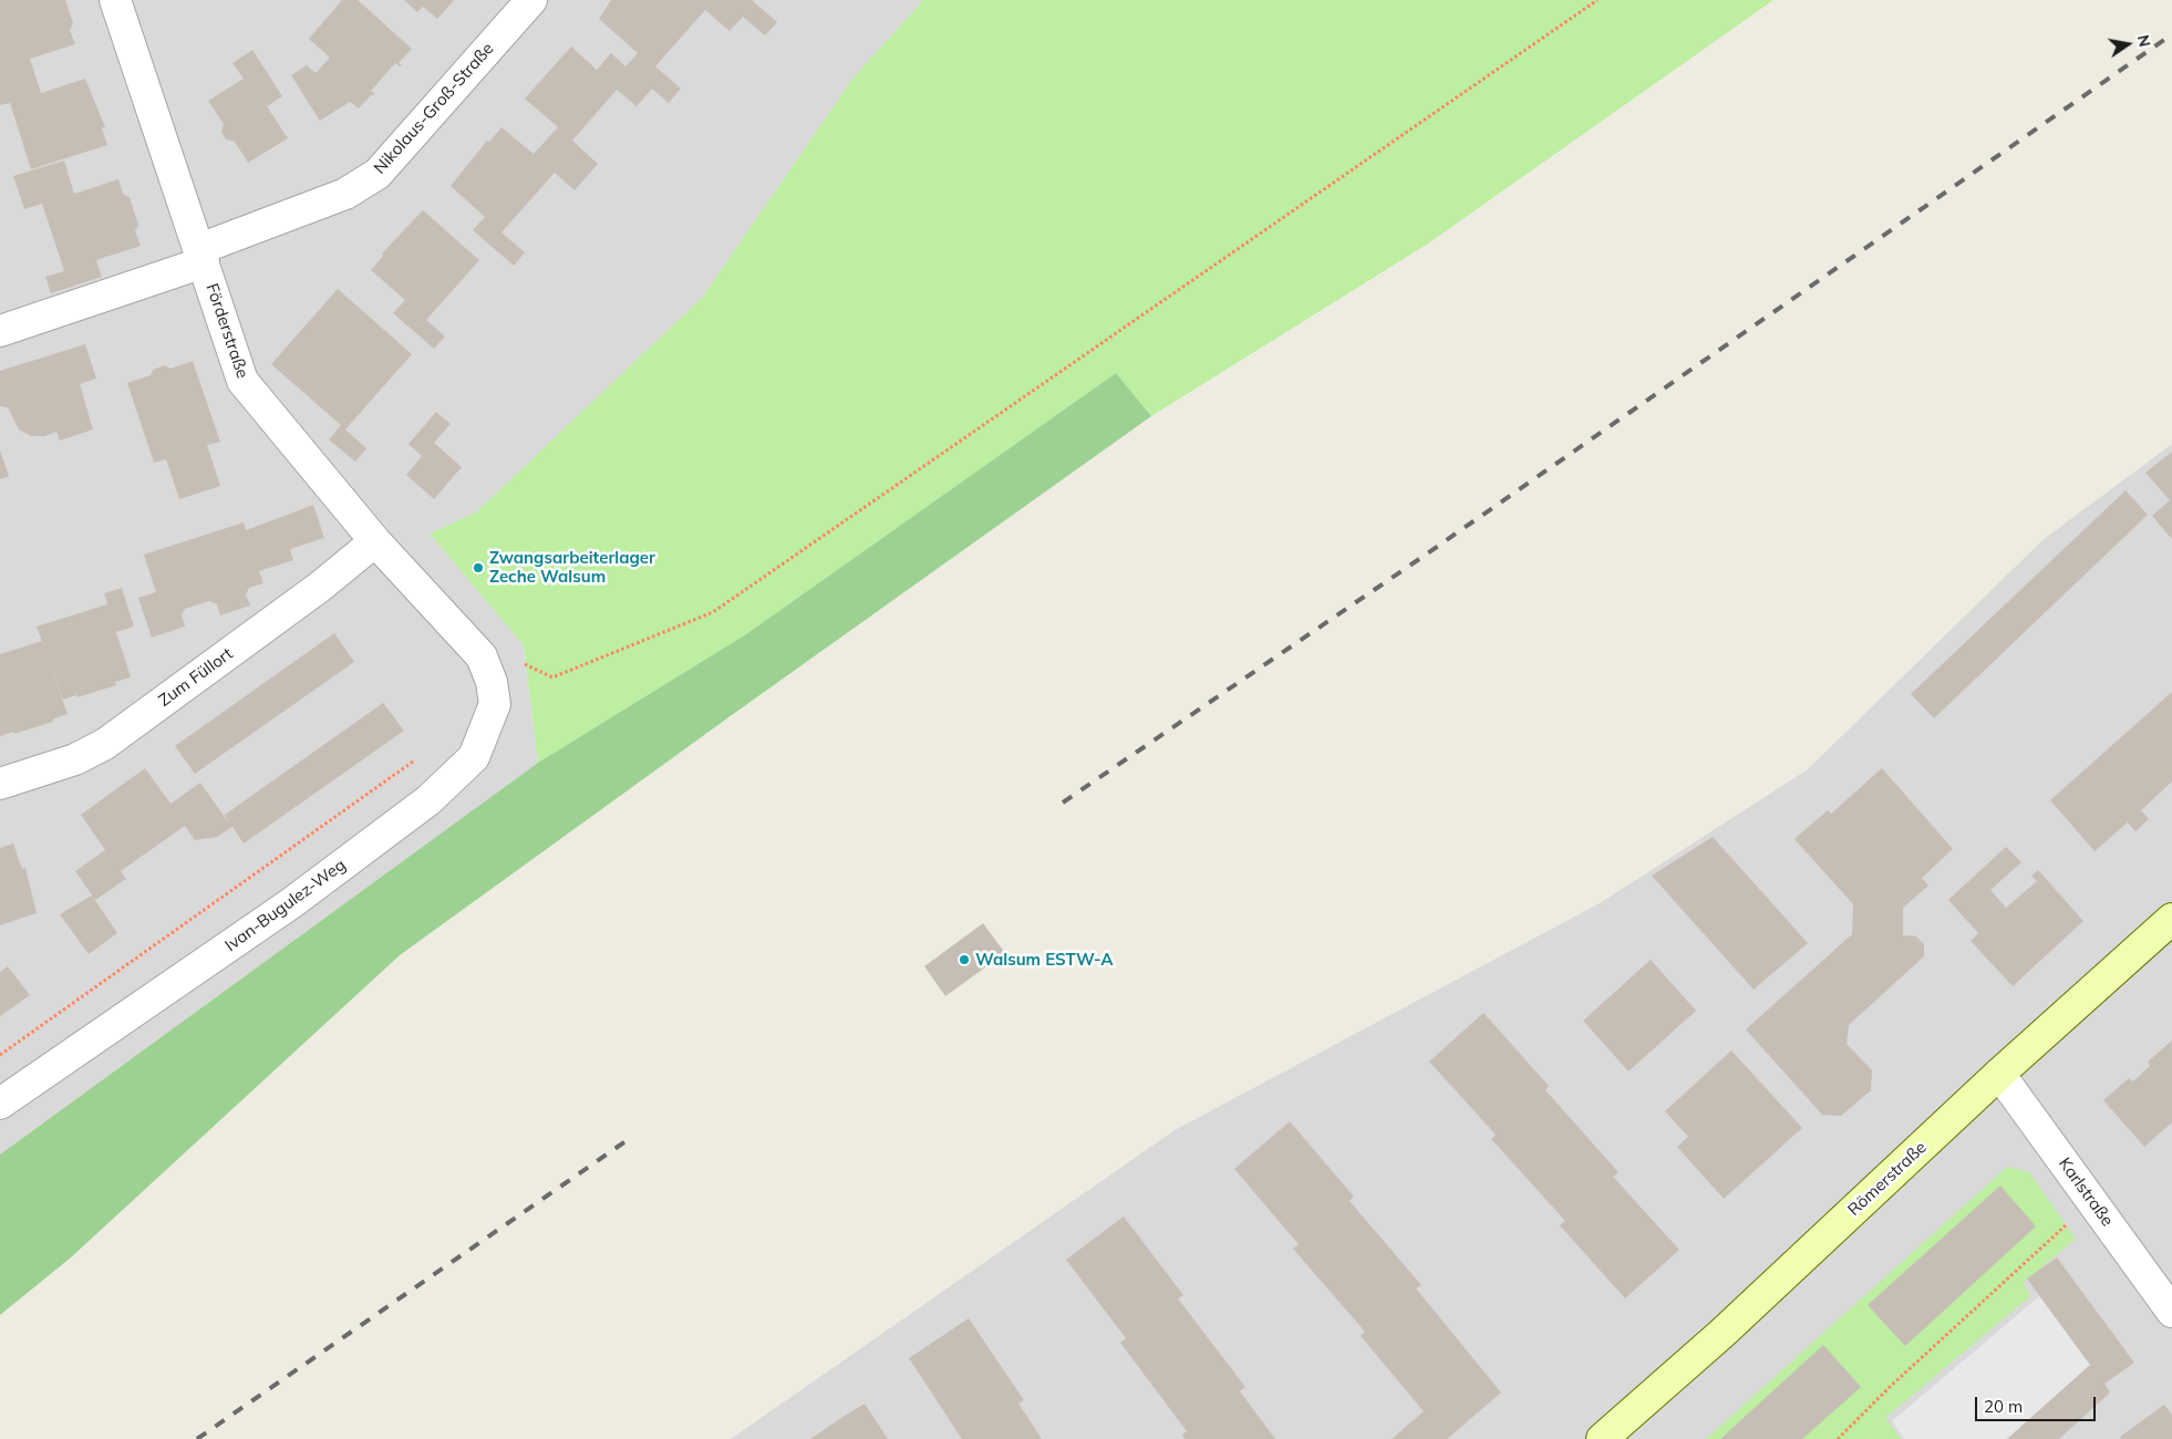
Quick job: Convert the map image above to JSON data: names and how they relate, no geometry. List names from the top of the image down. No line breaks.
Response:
{"streets":{"main road":["Römerstraße"],"street":["Nikolaus-Groß-Straße","Förderstraße","Zum Füllort","Ivan-Bugulez-Weg","Karlstraße"]},"crossings":[["Nikolaus-Groß-Straße","Förderstraße"],["Förderstraße","Zum Füllort"],["Förderstraße","Ivan-Bugulez-Weg"],["Römerstraße","Karlstraße"]],"places":["Zwangsarbeiterlager Zeche Walsum","Walsum ESTW-A"],"scale_bar":"20 m","north":"right"}
